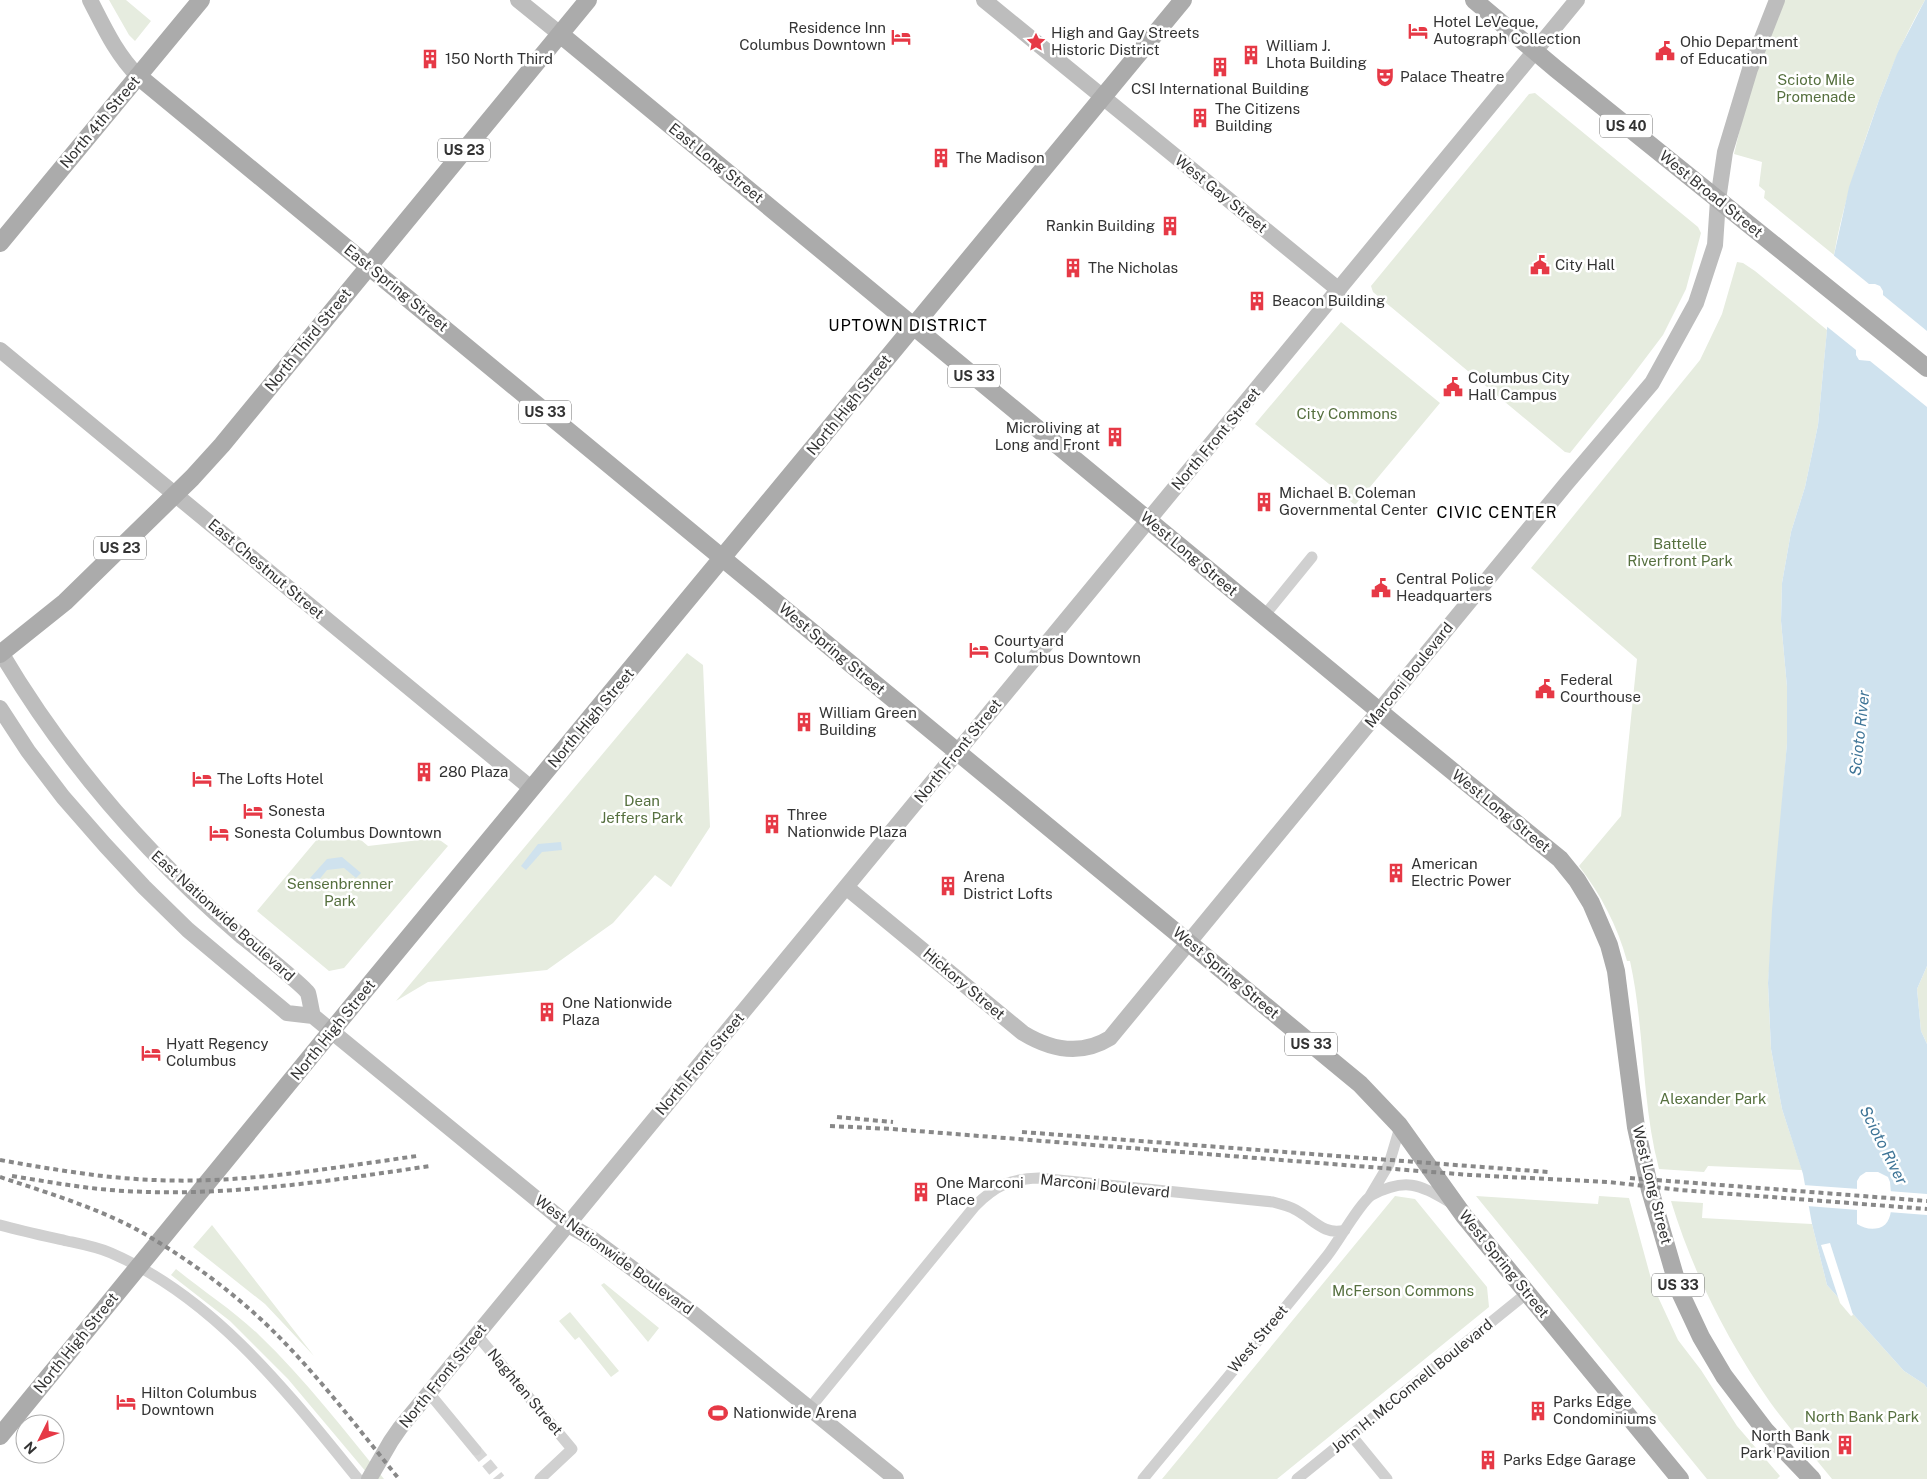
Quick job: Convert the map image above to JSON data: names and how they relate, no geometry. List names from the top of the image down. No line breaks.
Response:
{"streets":{"main road":["North 4th Street","US 40","US 23","East Long Street","West Broad Street","East Spring Street","North Third Street","US 33","North High Street","West Long Street","West Spring Street"],"street":["West Gay Street","North Front Street","East Chestnut Street","Marconi Boulevard","East Nationwide Boulevard","Hickory Street","West Nationwide Boulevard","West Street","John H. McConnell Boulevard","Naghten Street"]},"crossings":[["North 4th Street","East Spring Street"],["East Long Street","North Third Street"],["East Long Street","North High Street"],["East Long Street","West Long Street"],["West Gay Street","North High Street"],["West Gay Street","North Front Street"],["West Broad Street","North Front Street"],["West Broad Street","Marconi Boulevard"],["East Spring Street","North Third Street"],["East Spring Street","North High Street"],["East Spring Street","West Spring Street"],["North Third Street","East Chestnut Street"],["North Third Street","East Nationwide Boulevard"],["North High Street","West Long Street"],["North High Street","East Chestnut Street"],["North High Street","West Spring Street"],["North High Street","West Nationwide Boulevard"],["North Front Street","West Long Street"],["North Front Street","West Spring Street"],["North Front Street","Hickory Street"],["North Front Street","West Nationwide Boulevard"],["North Front Street","Naghten Street"],["West Long Street","Marconi Boulevard"],["West Spring Street","Marconi Boulevard"],["West Spring Street","West Street"],["West Spring Street","John H. McConnell Boulevard"],["Marconi Boulevard","Hickory Street"],["Marconi Boulevard","West Nationwide Boulevard"],["Marconi Boulevard","West Street"]],"districts":["UPTOWN DISTRICT","CIVIC CENTER"],"water":["Scioto River"],"parks":["Scioto Mile Promenade","City Commons","Battelle Riverfront Park","Dean Jeffers Park","Sensenbrenner Park","Alexander Park","McFerson Commons","North Bank Park"],"places":{"hotel":["Hotel LeVeque, Autograph Collection","Residence Inn Columbus Downtown","Courtyard Columbus Downtown","The Lofts Hotel","Sonesta","Sonesta Columbus Downtown","Hyatt Regency Columbus","Hilton Columbus Downtown"],"place":["High and Gay Streets Historic District"],"public building":["Ohio Department of Education","City Hall","Columbus City Hall Campus","Central Police Headquarters","Federal Courthouse"],"building":["William J. Lhota Building","150 North Third","CSI International Building","The Citizens Building","The Madison","Rankin Building","The Nicholas","Beacon Building","Microliving at Long and Front","Michael B. Coleman Governmental Center","William Green Building","280 Plaza","Three Nationwide Plaza","American Electric Power","Arena District Lofts","One Nationwide Plaza","One Marconi Place","Parks Edge Condominiums","North Bank Park Pavilion","Parks Edge Garage"],"theatre":["Palace Theatre"],"sports":["Nationwide Arena"]},"north":"bottom left"}
